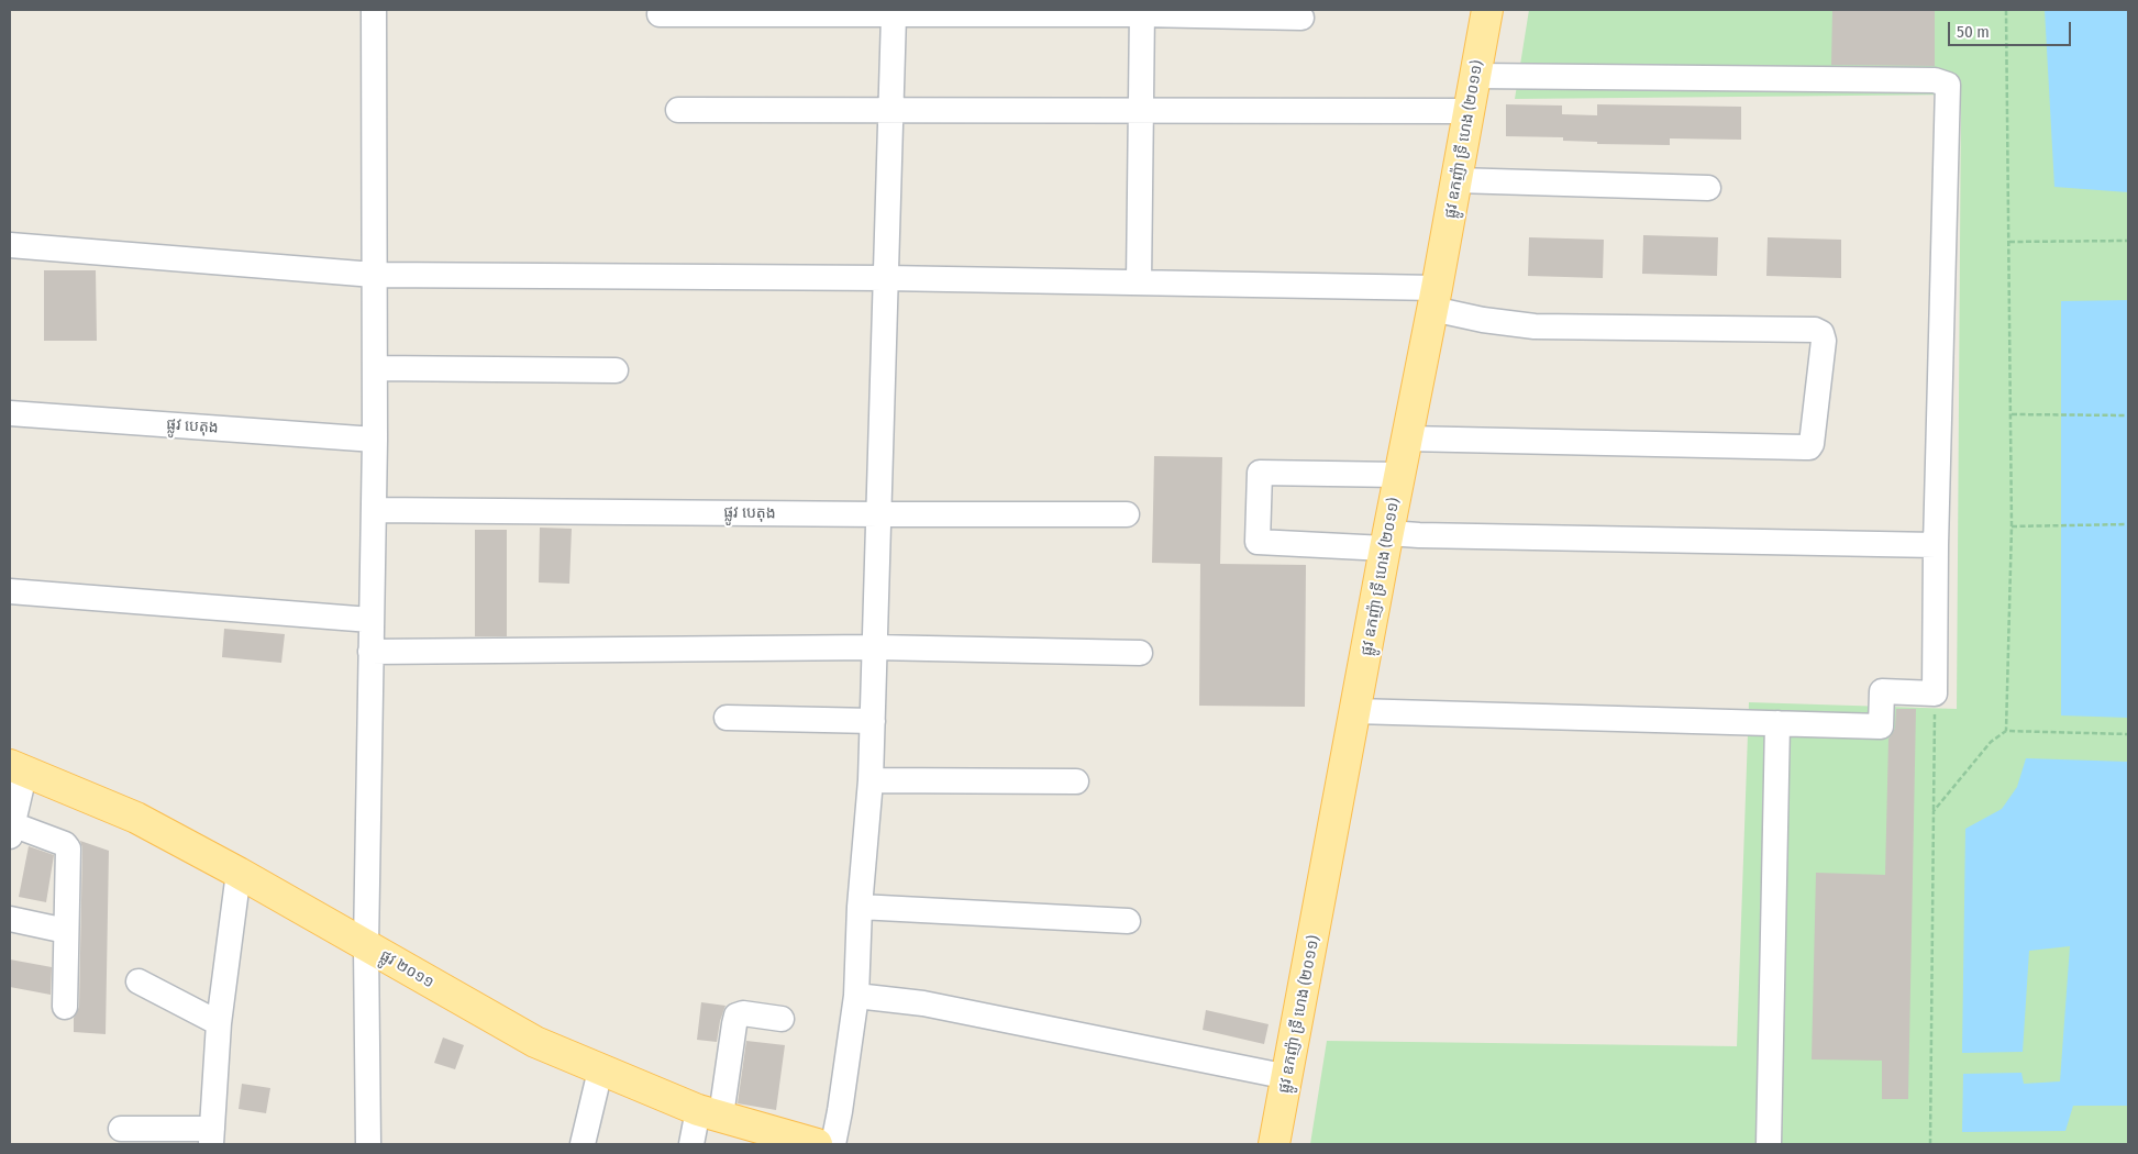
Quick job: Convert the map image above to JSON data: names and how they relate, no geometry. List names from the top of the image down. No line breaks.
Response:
{"streets":{"main road":["ផ្លូវ ឧកញ៉ា ទ្រី ហេង (២០១១)","ផ្លូវ ២០១១"],"street":["ផ្លូវ បេតុង"]},"scale_bar":"50 m"}
